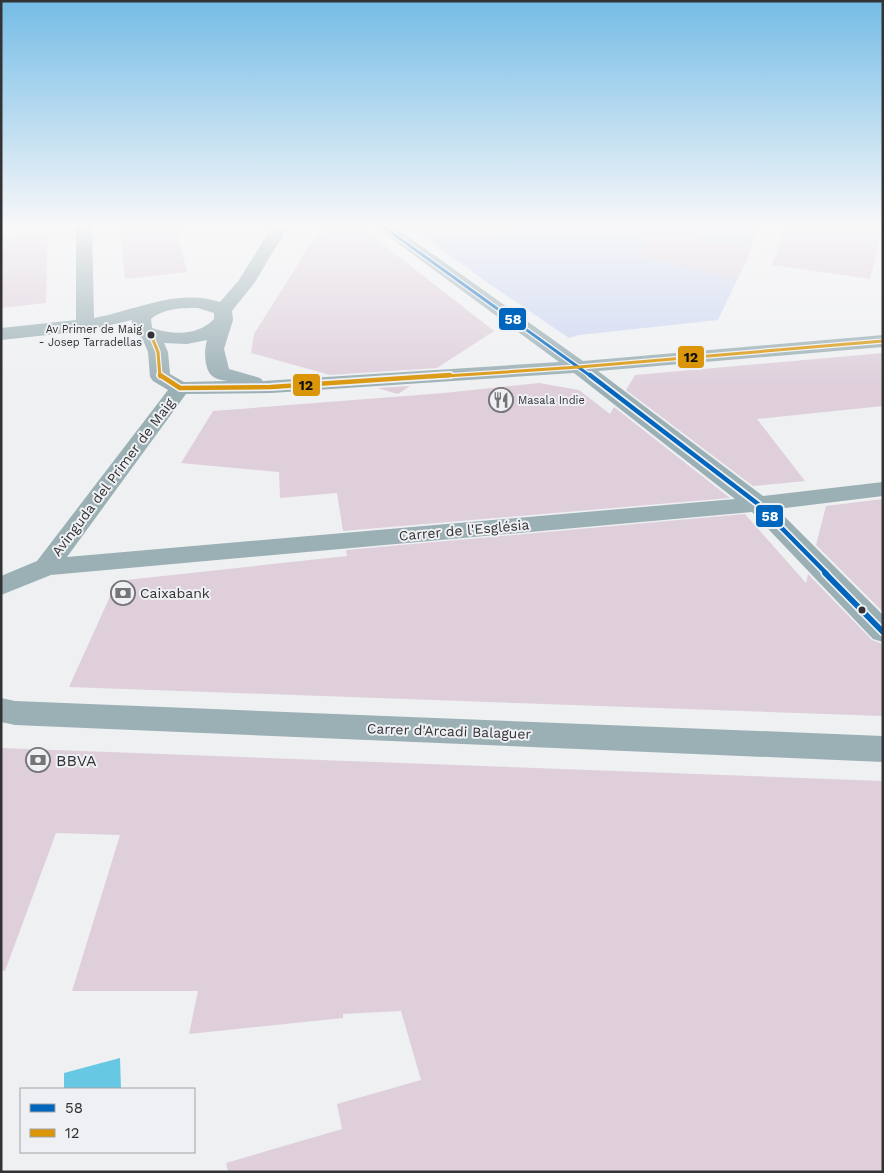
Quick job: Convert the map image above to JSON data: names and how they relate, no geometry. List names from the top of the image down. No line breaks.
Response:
{"streets":{"street":["Avinguda del Primer de Maig","Carrer de l'Església","Carrer d'Arcadi Balaguer"]},"crossings":[["Avinguda del Primer de Maig","Carrer de l'Església"]],"places":{"other":["Av Primer de Maig - Josep Tarradellas"],"restaurant":["Masala Indie"],"bank":["Caixabank","BBVA"]},"lines":["transit line 58","transit line 12"],"legend":["58","12"]}
